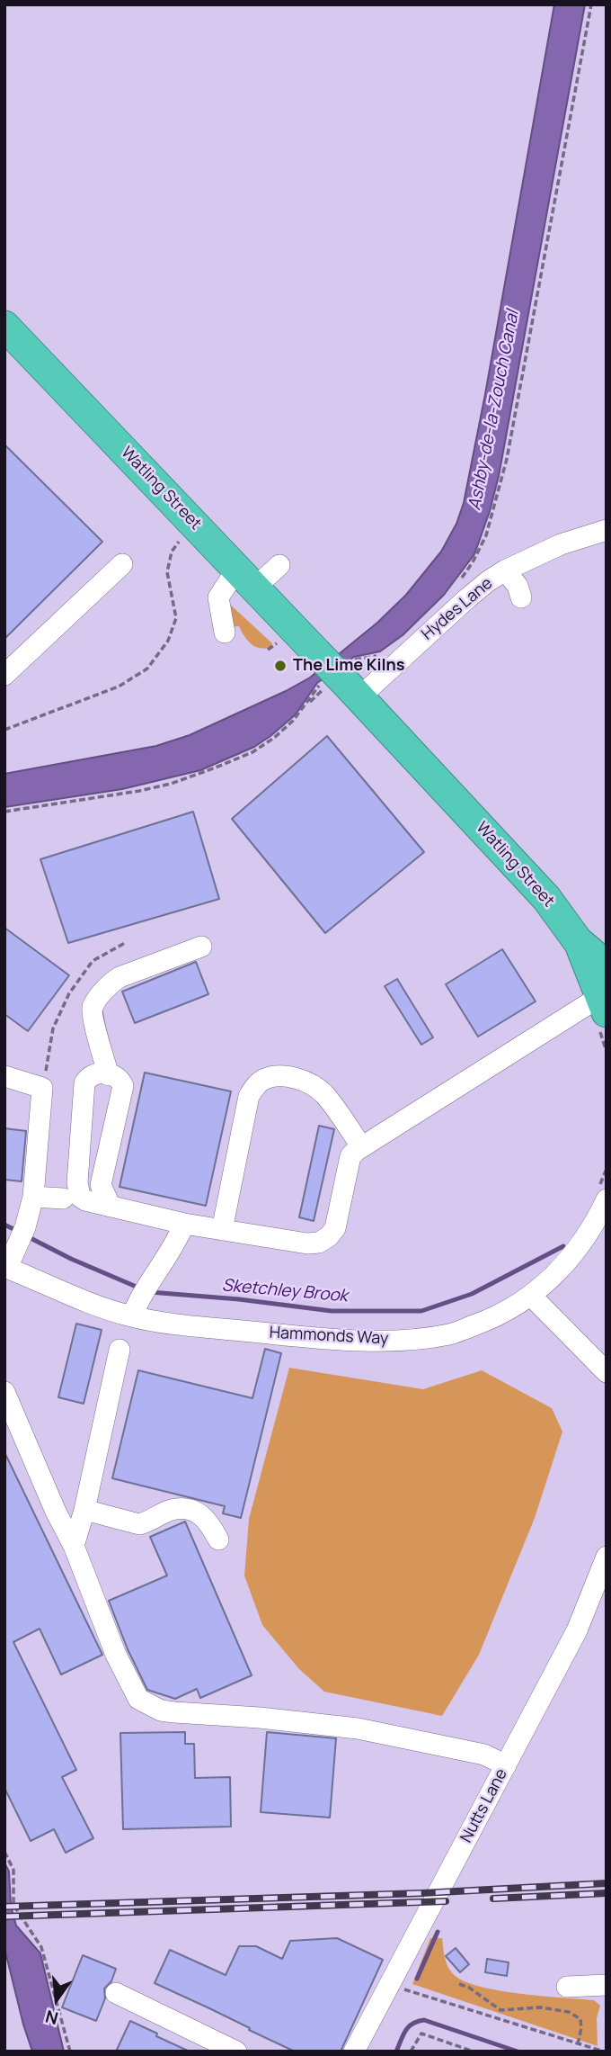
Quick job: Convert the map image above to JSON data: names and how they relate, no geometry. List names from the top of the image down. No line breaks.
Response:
{"streets":{"highway":["Watling Street"],"street":["Hydes Lane","Hammonds Way","Nutts Lane"]},"crossings":[["Watling Street","Hydes Lane"]],"water":["Ashby-de-la-Zouch Canal","Sketchley Brook"],"places":["The Lime Kilns"],"north":"bottom"}
